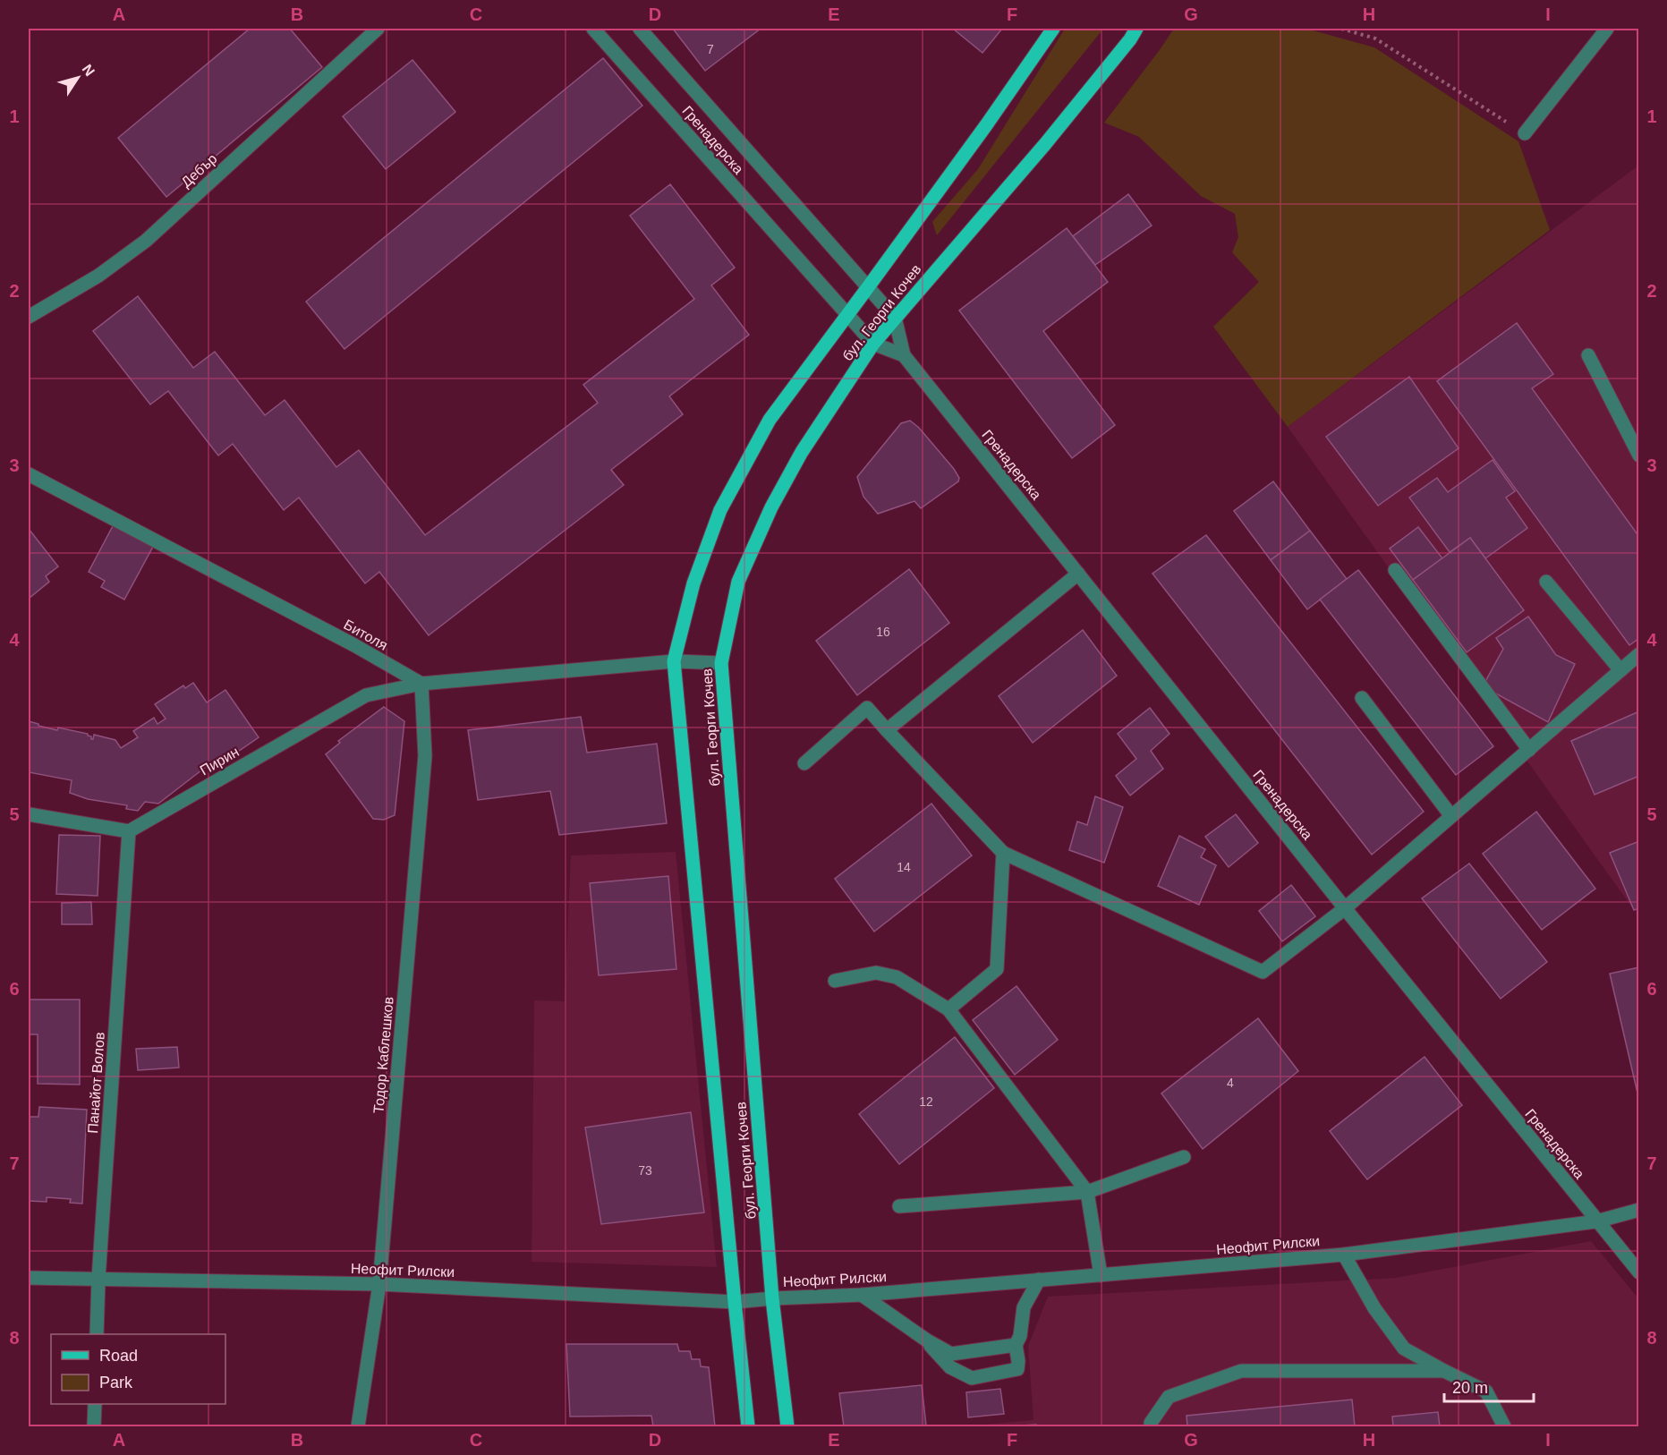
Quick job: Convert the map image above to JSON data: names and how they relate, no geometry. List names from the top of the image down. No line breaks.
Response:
{"streets":{"main road":["бул. Георги Кочев"],"street":["Гренадерска","Дебър","Битоля","Пирин","Тодор Каблешков","Панайот Волов","Неофит Рилски"]},"crossings":[["Гренадерска","бул. Георги Кочев"],["Гренадерска","Неофит Рилски"],["бул. Георги Кочев","Неофит Рилски"],["Битоля","Пирин"],["Битоля","Тодор Каблешков"],["Пирин","Тодор Каблешков"],["Пирин","Панайот Волов"],["Тодор Каблешков","Неофит Рилски"],["Панайот Волов","Неофит Рилски"]],"house_numbers":["7","16","14","4","12","73"],"legend":["Road","Park"],"scale_bar":"20 m","north":"top right","grid":{"columns":["A","B","C","D","E","F","G","H","I"],"rows":["1","2","3","4","5","6","7","8"]}}
